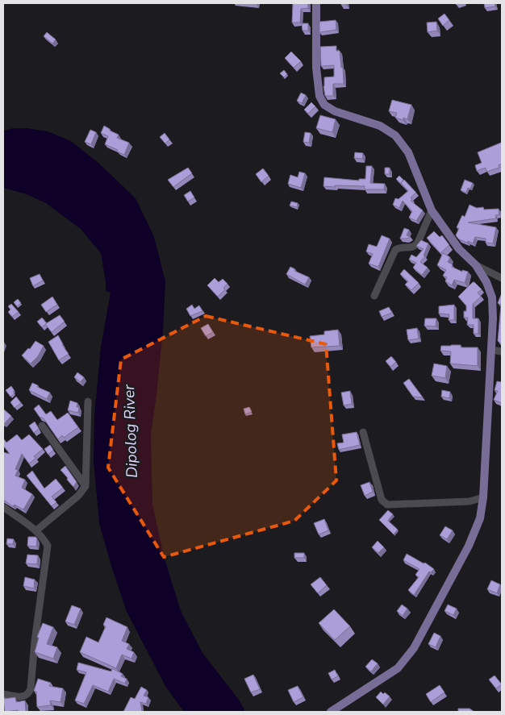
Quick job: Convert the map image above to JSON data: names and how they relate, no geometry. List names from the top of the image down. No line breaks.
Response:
{"water":["Dipolog River"]}
